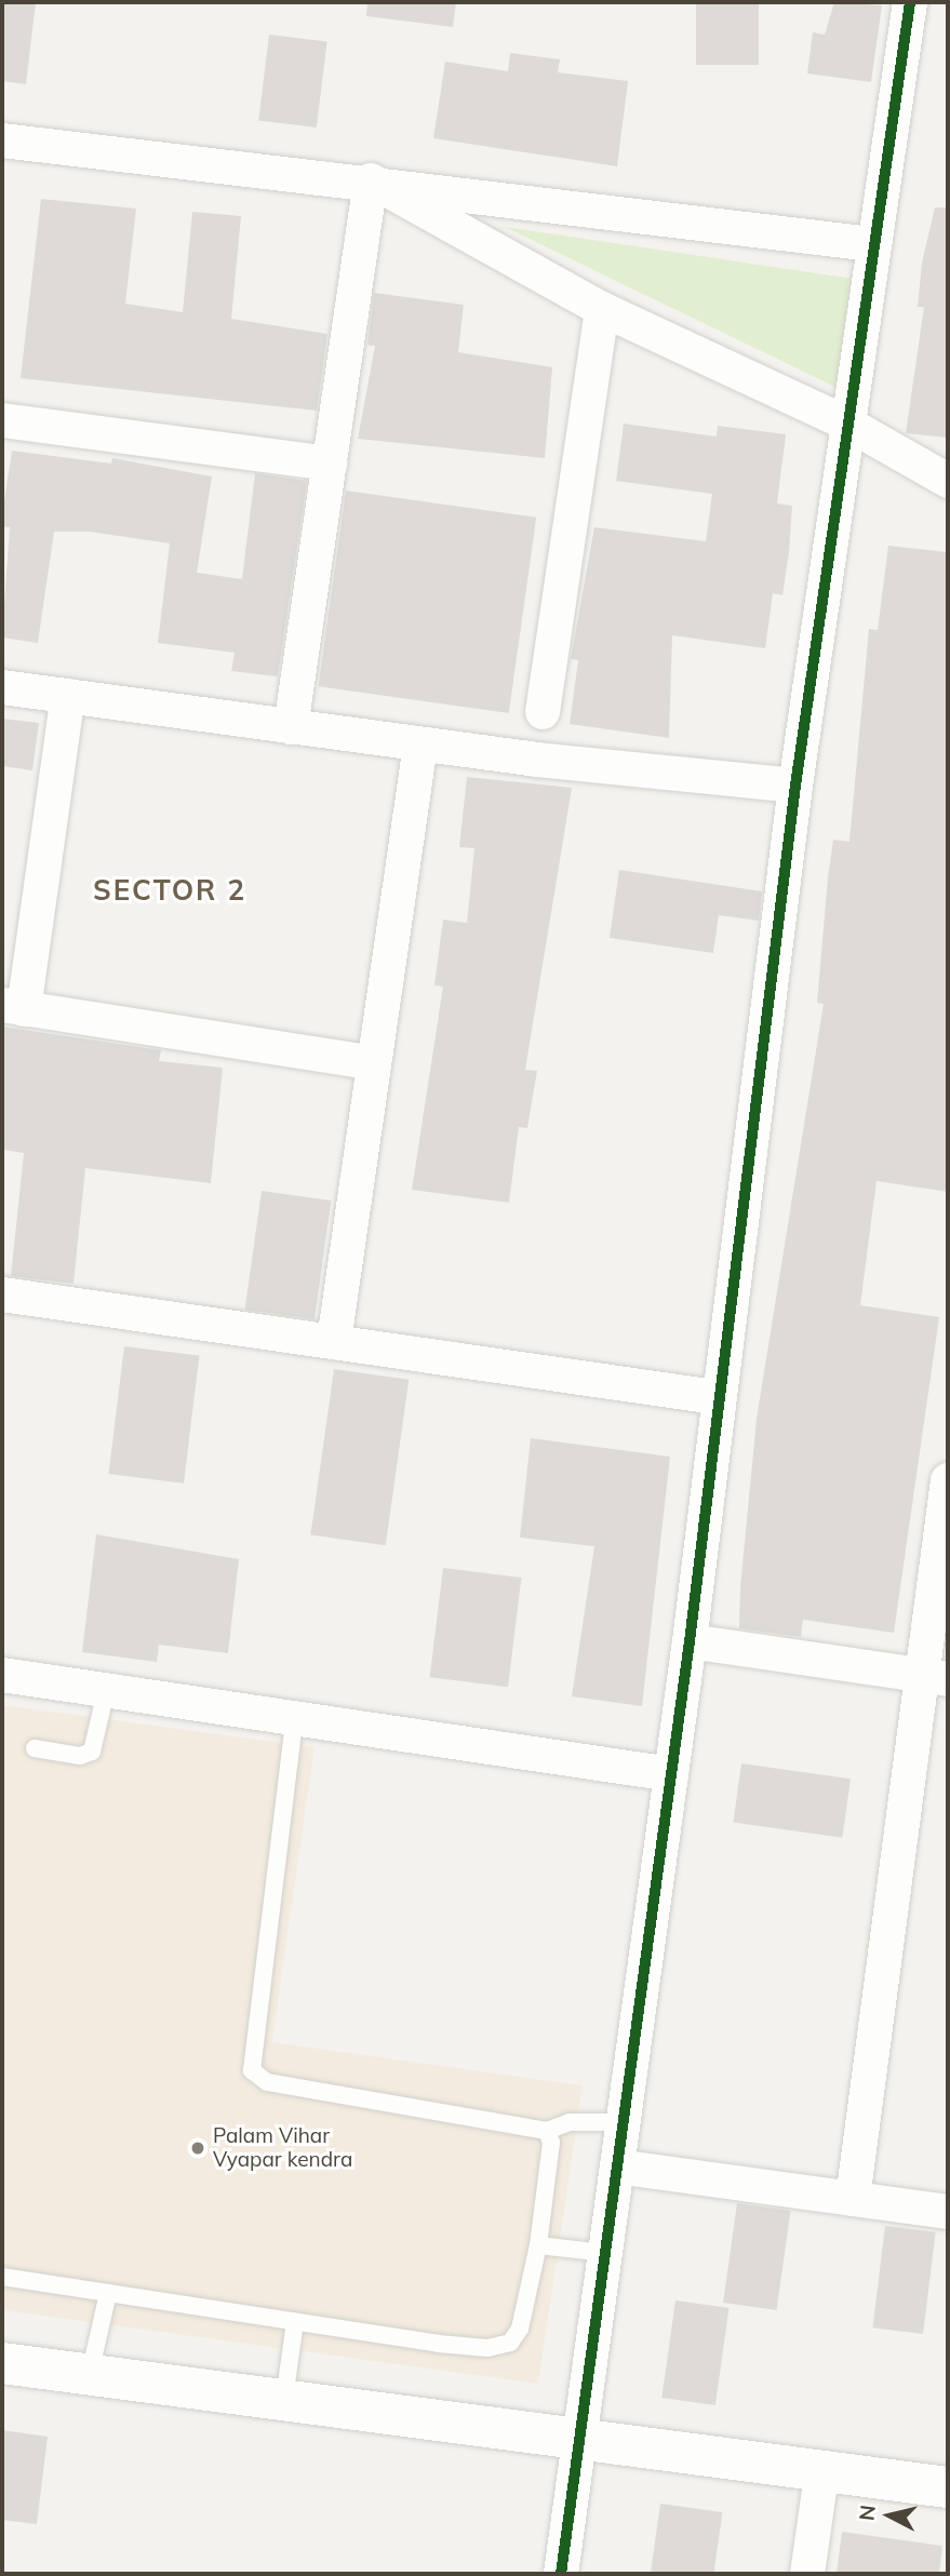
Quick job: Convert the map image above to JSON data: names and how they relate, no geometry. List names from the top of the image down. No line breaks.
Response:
{"districts":["SECTOR 2"],"places":["Palam Vihar Vyapar kendra"],"north":"left"}
